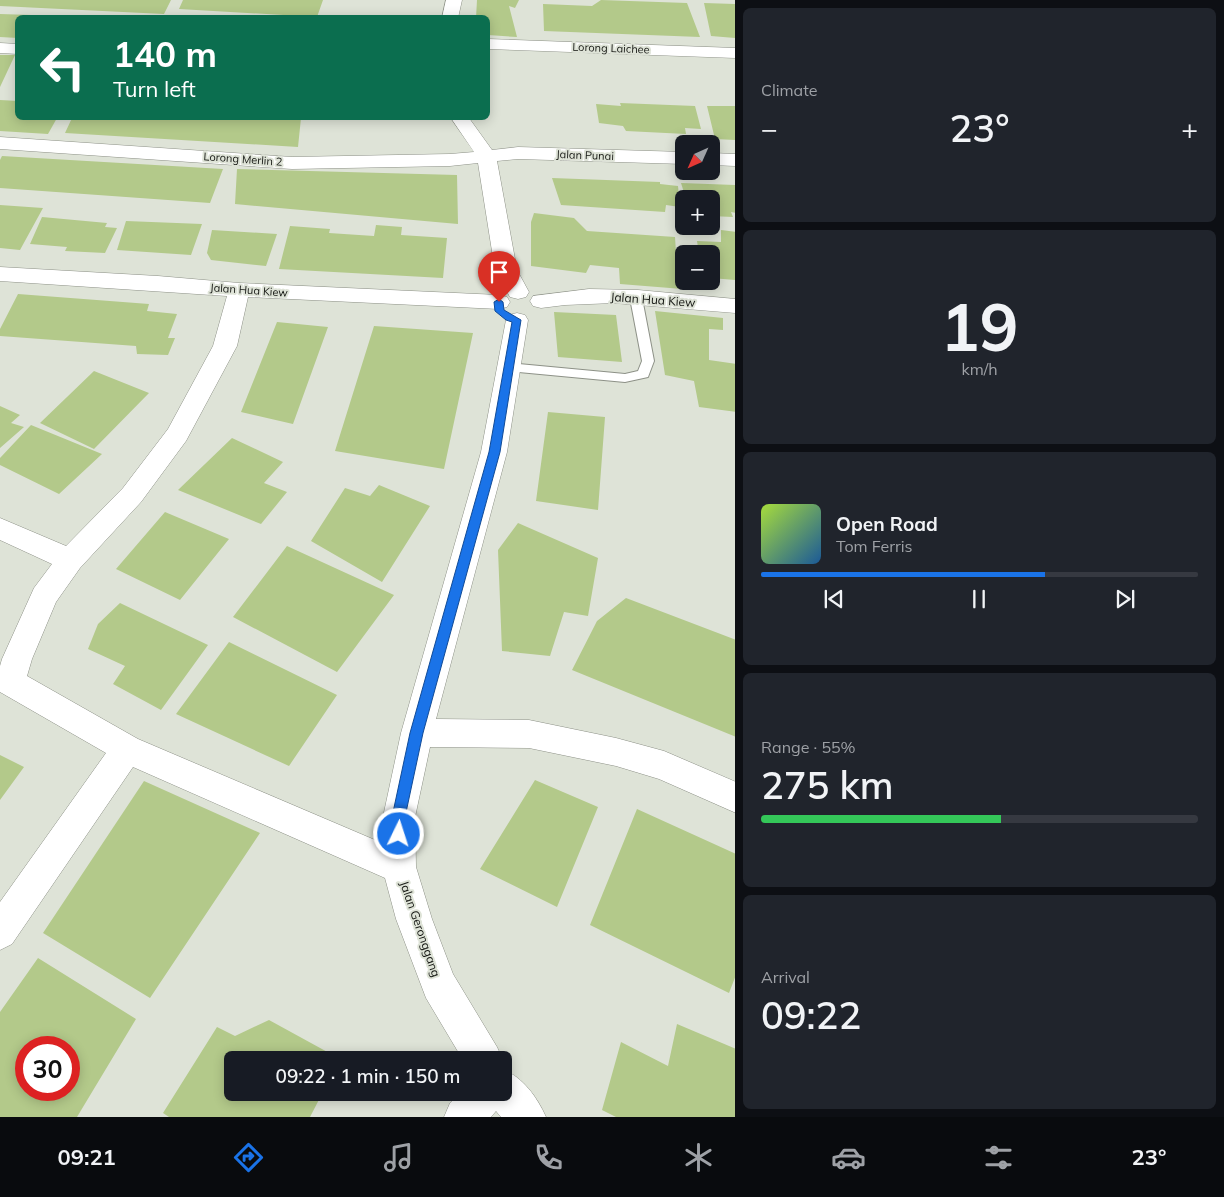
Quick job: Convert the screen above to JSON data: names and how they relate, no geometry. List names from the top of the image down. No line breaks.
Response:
{"streets":{"street":["Lorong Laichee","Jalan Punai","Lorong Merlin 2","Jalan Hua Kiew","Jalan Geronggang"]},"crossings":[["Jalan Punai","Lorong Merlin 2"],["Jalan Hua Kiew","Jalan Geronggang"]],"north":"bottom left","page":{"tile":["Climate",["19","km/h"],["Range · 55%","275 km"],["Arrival","09:22"]],"turn":["140 m","Turn left"],"heat":["−","23°","+"],"map_buttons":["+","−"],"song":["Open Road","Tom Ferris"],"limit":"30","trip":"09:22 · 1 min · 150 m","tabs":["09:21","23°"]}}
